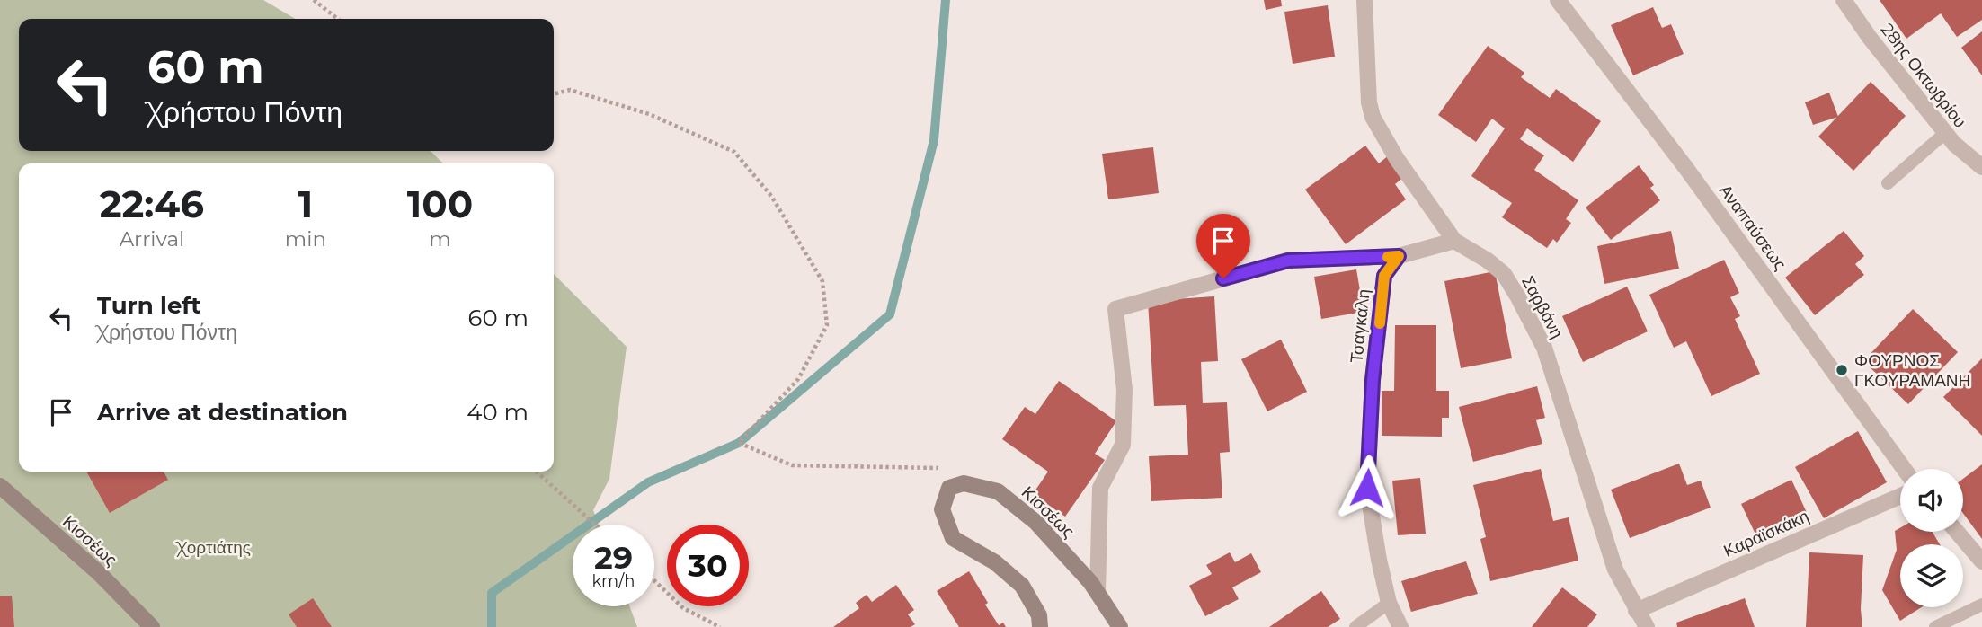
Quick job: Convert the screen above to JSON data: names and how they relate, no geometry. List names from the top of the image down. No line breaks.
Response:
{"streets":{"street":["28ης Οκτωβρίου","Αναπαύσεως","Σαρβάνη","Τσαγκαλη","Κισσέως","Καραϊσκάκη"]},"crossings":[["Σαρβάνη","Καραϊσκάκη"]],"parks":["Χορτιάτης"],"places":["ΦΟΥΡΝΟΣ ΓΚΟΥΡΑΜΑΝΗ"],"page":{"turn":["60 m","Χρήστου Πόντη"],"eta":["22:46","Arrival","1","min","100","m"],"list":[{"name":"Turn left","note":"Χρήστου Πόντη","value":"60 m"},{"name":"Arrive at destination","value":"40 m"}],"speed":"29 km/h","limit":"30"}}
